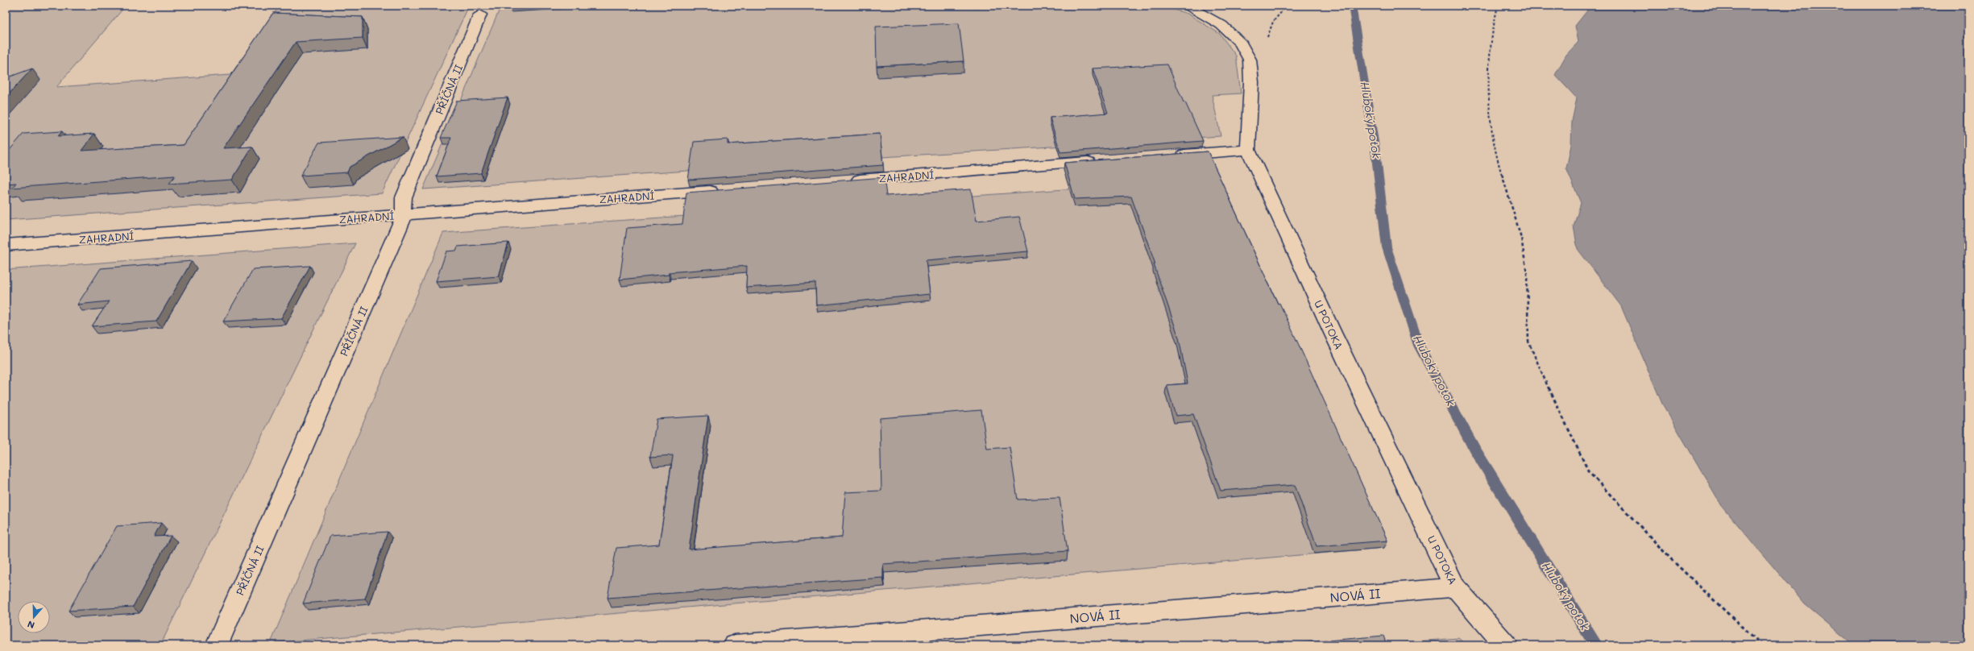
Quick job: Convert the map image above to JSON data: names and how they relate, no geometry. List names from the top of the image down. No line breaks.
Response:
{"streets":{"street":["PŘÍČNÁ II","ZAHRADNÍ","U POTOKA","NOVÁ II"]},"crossings":[["PŘÍČNÁ II","ZAHRADNÍ"],["U POTOKA","NOVÁ II"]],"water":["Hluboký potok"],"north":"bottom"}
